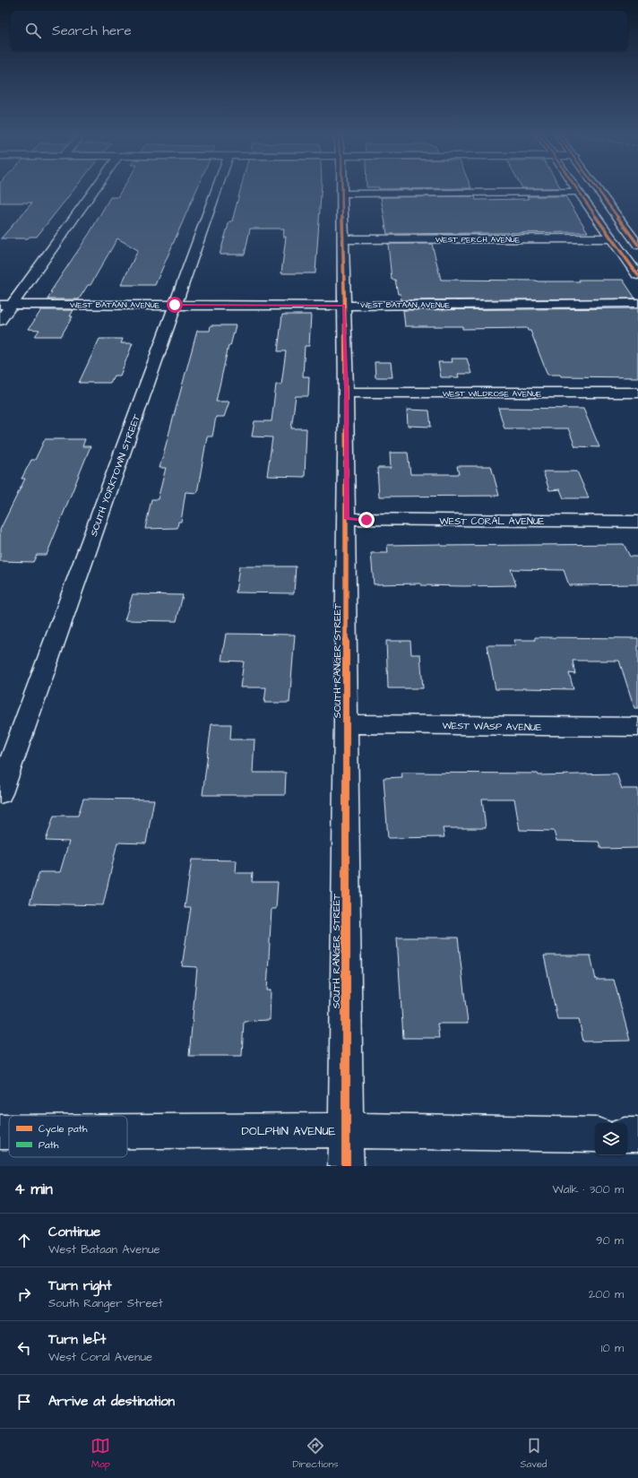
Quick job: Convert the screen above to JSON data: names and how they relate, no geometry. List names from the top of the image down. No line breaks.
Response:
{"streets":{"street":["WEST PERCH AVENUE","WEST BATAAN AVENUE","WEST WILDROSE AVENUE","SOUTH YORKTOWN STREET","WEST CORAL AVENUE","SOUTH RANGER STREET","WEST WASP AVENUE","DOLPHIN AVENUE"]},"crossings":[["WEST PERCH AVENUE","SOUTH RANGER STREET"],["WEST BATAAN AVENUE","SOUTH YORKTOWN STREET"],["WEST BATAAN AVENUE","SOUTH RANGER STREET"],["WEST WILDROSE AVENUE","SOUTH RANGER STREET"],["WEST CORAL AVENUE","SOUTH RANGER STREET"],["SOUTH RANGER STREET","WEST WASP AVENUE"],["SOUTH RANGER STREET","DOLPHIN AVENUE"]],"legend":["Cycle path","Path"],"page":{"search":"Search here","heading":["4 min","Walk · 300 m"],"list":[["Continue","West Bataan Avenue","90 m"],["Turn right","South Ranger Street","200 m"],["Turn left","West Coral Avenue","10 m"],"Arrive at destination"],"nav":["Map","Directions","Saved"]}}
